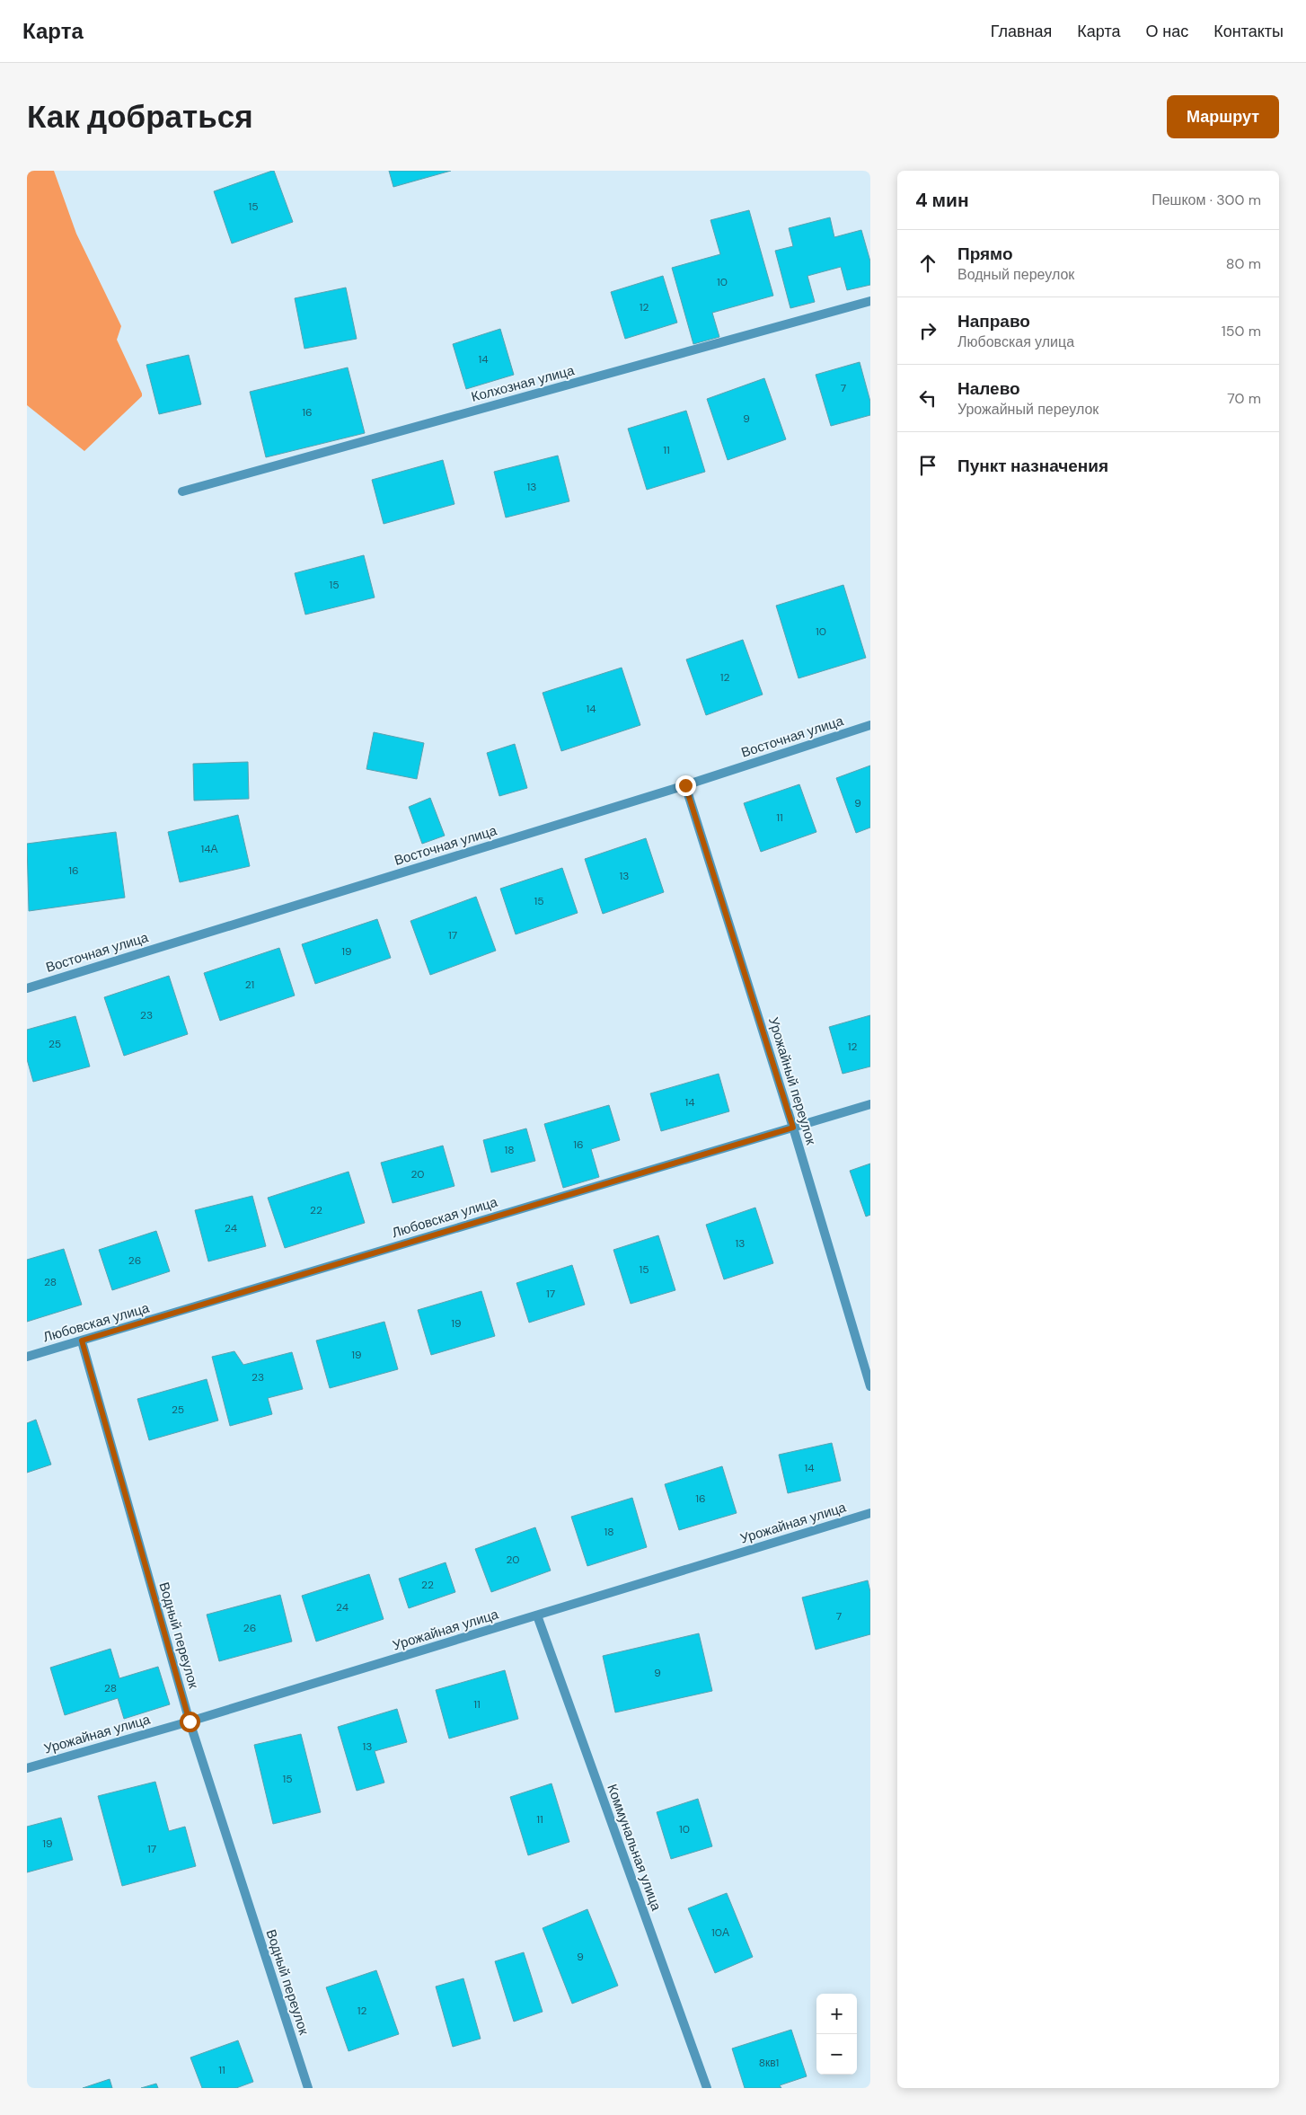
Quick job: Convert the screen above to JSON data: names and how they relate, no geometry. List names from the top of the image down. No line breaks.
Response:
{"streets":{"street":["Колхозная улица","Восточная улица","Урожайный переулок","Любовская улица","Урожайная улица","Водный переулок","Коммунальная улица"]},"crossings":[["Восточная улица","Урожайный переулок"],["Урожайный переулок","Любовская улица"],["Любовская улица","Водный переулок"],["Урожайная улица","Водный переулок"],["Урожайная улица","Коммунальная улица"]],"house_numbers":["15","10","12","14","7","16","9","11","13","15","10","12","14","9","11","14А","16","13","15","17","19","21","23","25","12","14","16","18","20","22","24","13","26","15","28","17","19","19","23","25","14","16","18","20","22","24","7","26","9","28","11","13","15","11","10","19","17","10А","9","12","8кв1","11"],"page":{"header":"Карта","nav":["Главная","Карта","О нас","Контакты"],"buttons":"Маршрут","title":"Как добраться","heading":["4 мин","Пешком · 300 m"],"list":[["Прямо","Водный переулок","80 m"],["Направо","Любовская улица","150 m"],["Налево","Урожайный переулок","70 m"],"Пункт назначения"],"map_buttons":["+","−"]}}
